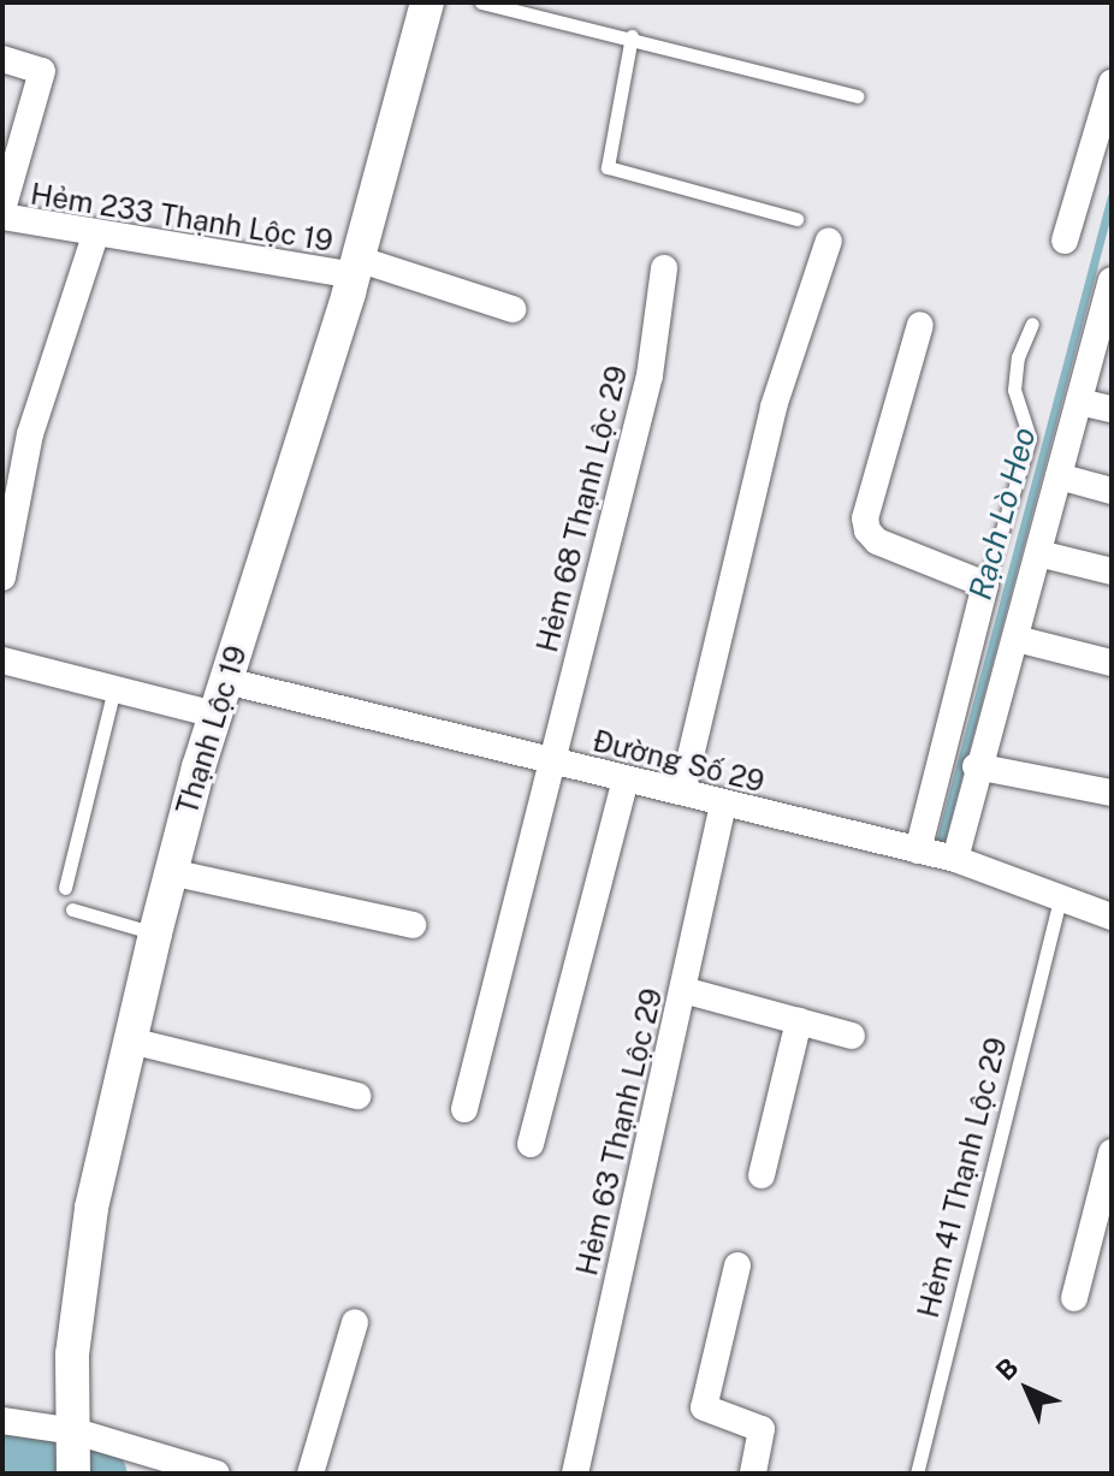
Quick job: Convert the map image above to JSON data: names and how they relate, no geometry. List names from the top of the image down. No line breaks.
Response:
{"streets":{"street":["Hẻm 233 Thạnh Lộc 19","Hẻm 68 Thạnh Lộc 29","Thạnh Lộc 19","Đường Số 29","Hẻm 63 Thạnh Lộc 29"],"lane":["Hẻm 41 Thạnh Lộc 29"]},"crossings":[["Hẻm 233 Thạnh Lộc 19","Thạnh Lộc 19"],["Hẻm 68 Thạnh Lộc 29","Đường Số 29"],["Thạnh Lộc 19","Đường Số 29"],["Đường Số 29","Hẻm 63 Thạnh Lộc 29"],["Đường Số 29","Hẻm 41 Thạnh Lộc 29"]],"water":["Rạch Lò Heo"],"north":"top left"}
